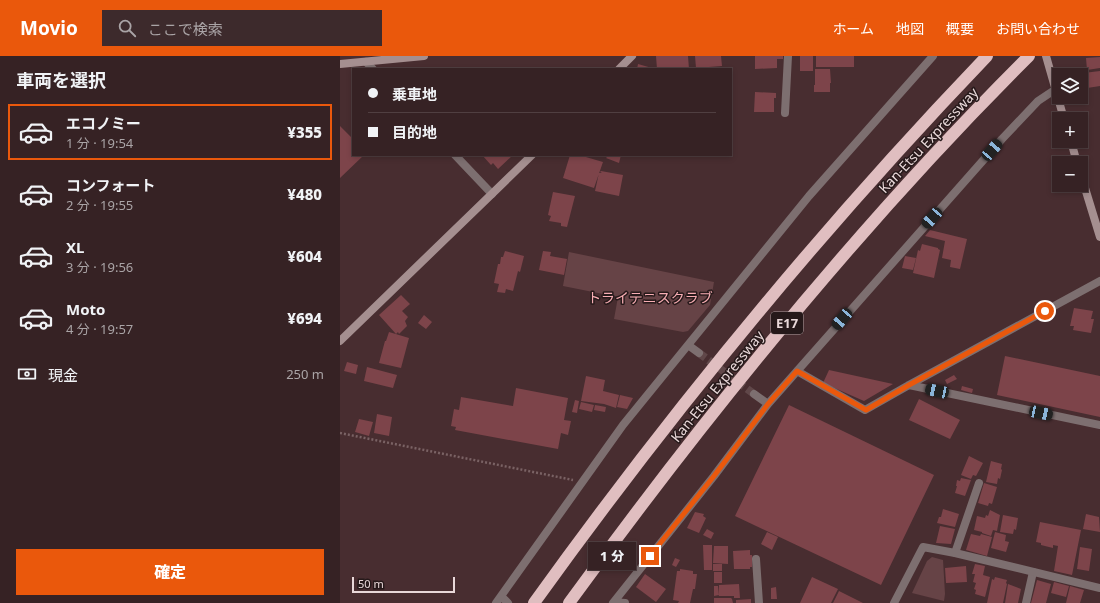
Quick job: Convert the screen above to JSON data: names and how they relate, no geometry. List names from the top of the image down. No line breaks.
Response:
{"streets":{"highway":["Kan-Etsu Expressway","E17"]},"parks":["トライテニスクラブ"],"scale_bar":"50 m","page":{"header":"Movio","search":"ここで検索","nav":["ホーム","地図","概要","お問い合わせ"],"heading":"車両を選択","map_buttons":["+","−"],"banner":["乗車地","目的地"],"list":[{"name":"エコノミー","note":"1 分 · 19:54","value":"¥355"},{"name":"コンフォート","note":"2 分 · 19:55","value":"¥480"},{"name":"XL","note":"3 分 · 19:56","value":"¥604"},{"name":"Moto","note":"4 分 · 19:57","value":"¥694"}],"pay":["現金","250 m"],"buttons":"確定","bubble":"1 分","scale":"50 m"}}
